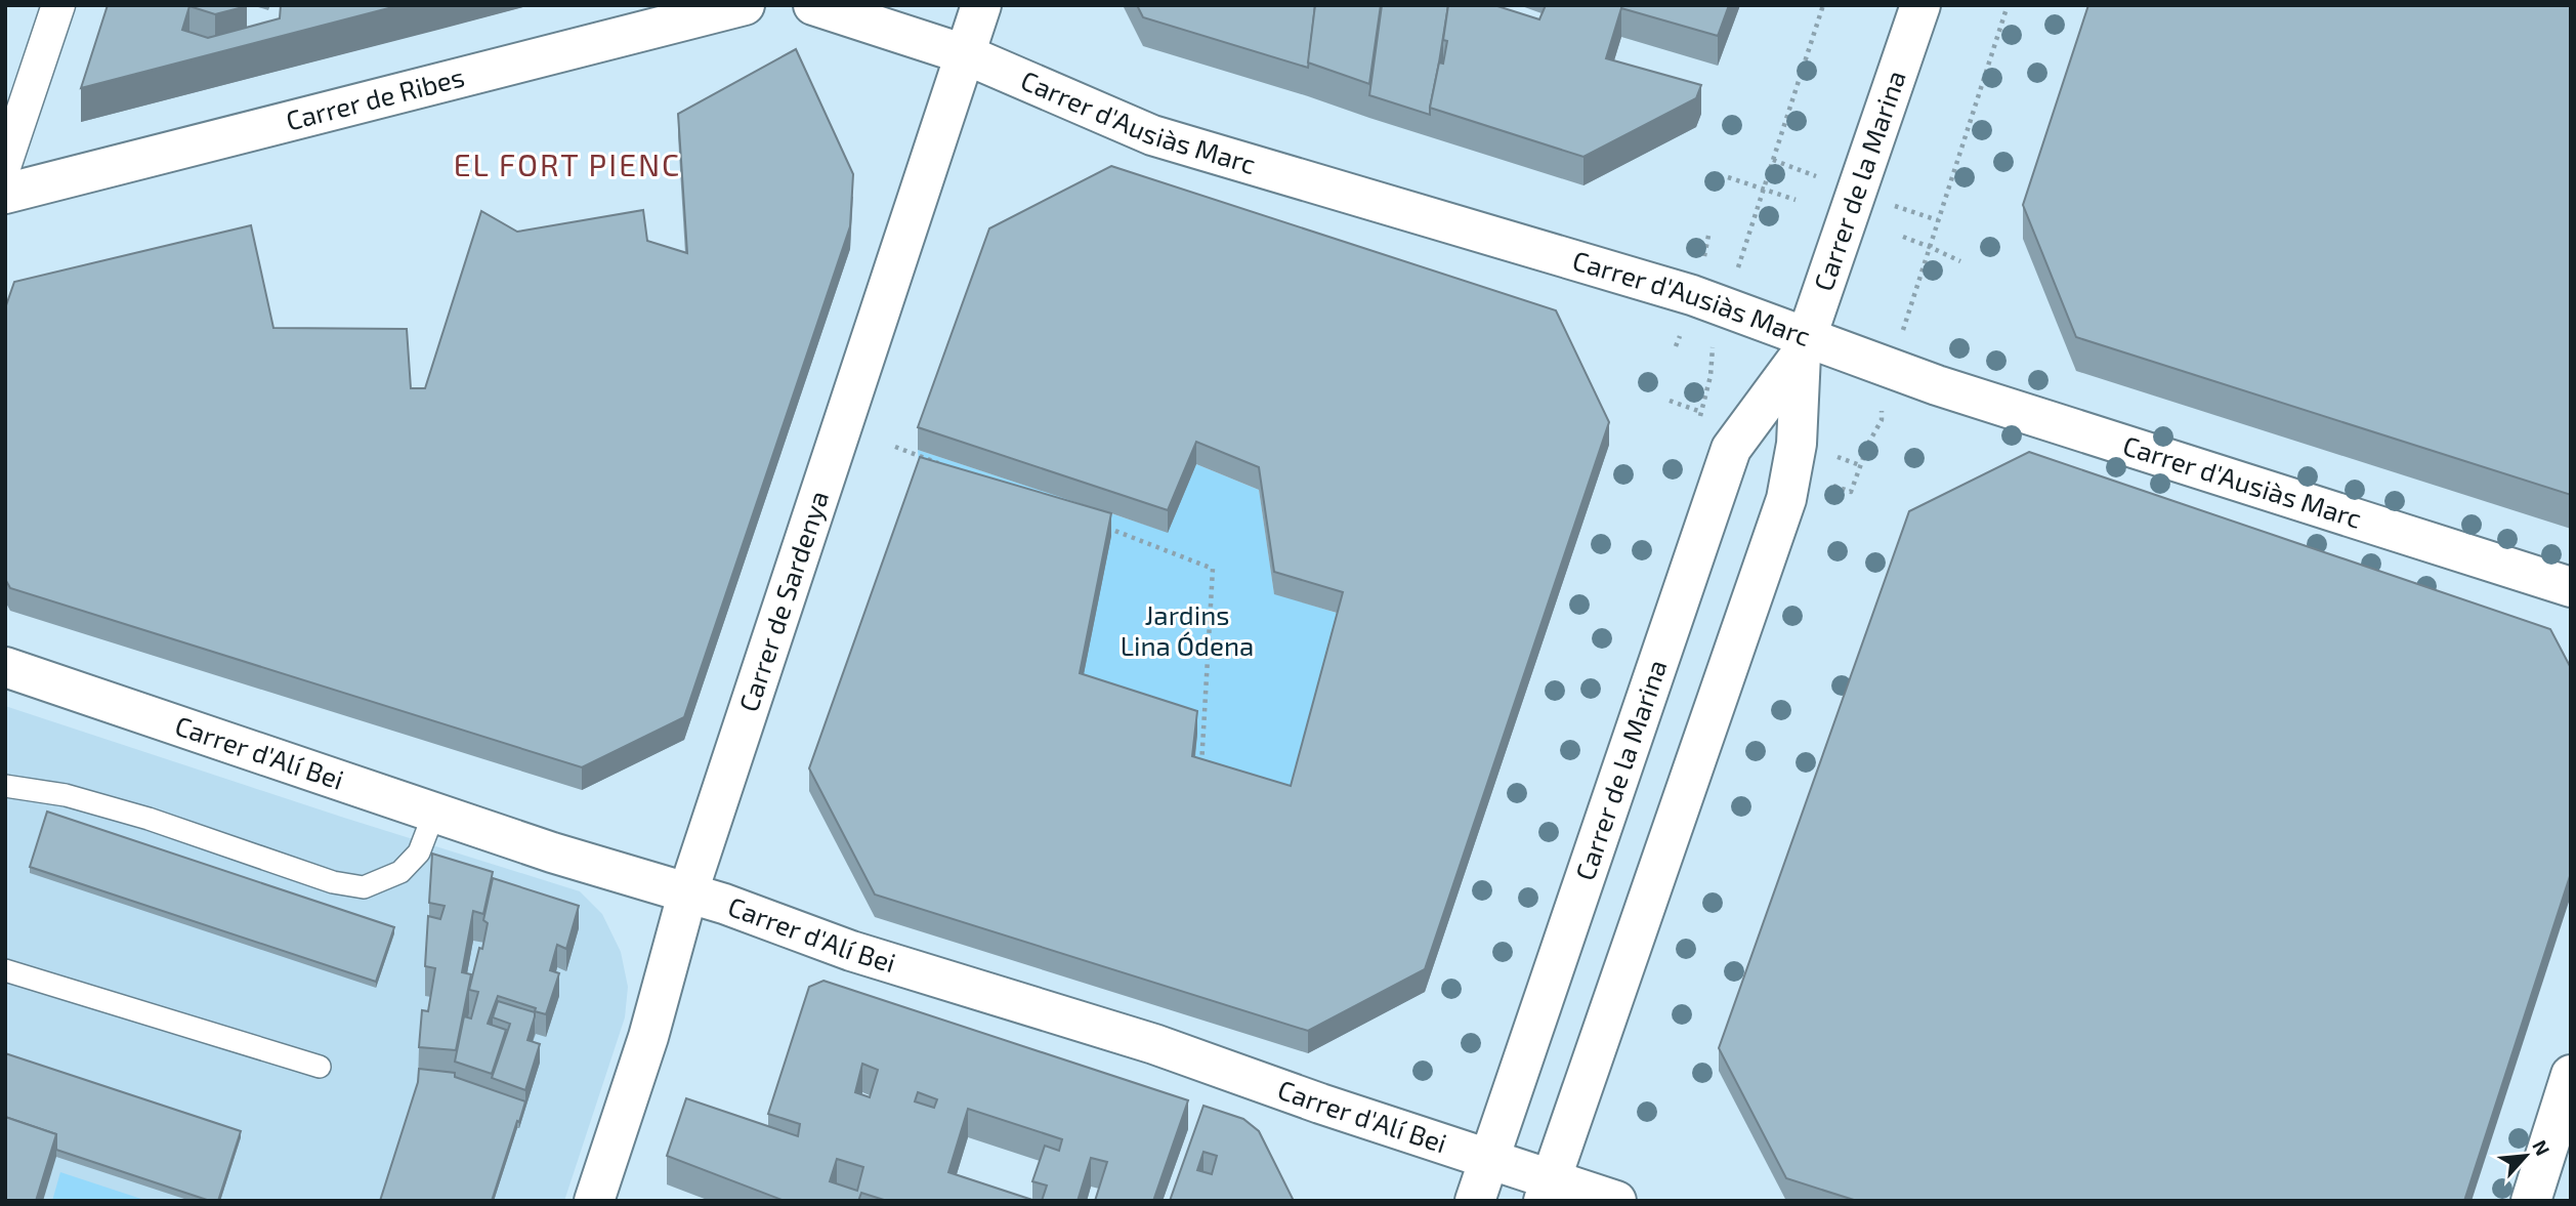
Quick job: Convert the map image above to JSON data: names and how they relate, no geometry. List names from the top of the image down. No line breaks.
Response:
{"streets":{"street":["Carrer de Ribes","Carrer d'Ausiàs Marc","Carrer de la Marina","Carrer de Sardenya","Carrer d'Alí Bei"]},"crossings":[["Carrer d'Ausiàs Marc","Carrer de la Marina"],["Carrer d'Ausiàs Marc","Carrer de Sardenya"],["Carrer de la Marina","Carrer d'Alí Bei"],["Carrer de Sardenya","Carrer d'Alí Bei"]],"districts":["EL FORT PIENC"],"parks":["Jardins Lina Ódena"],"north":"top right"}
